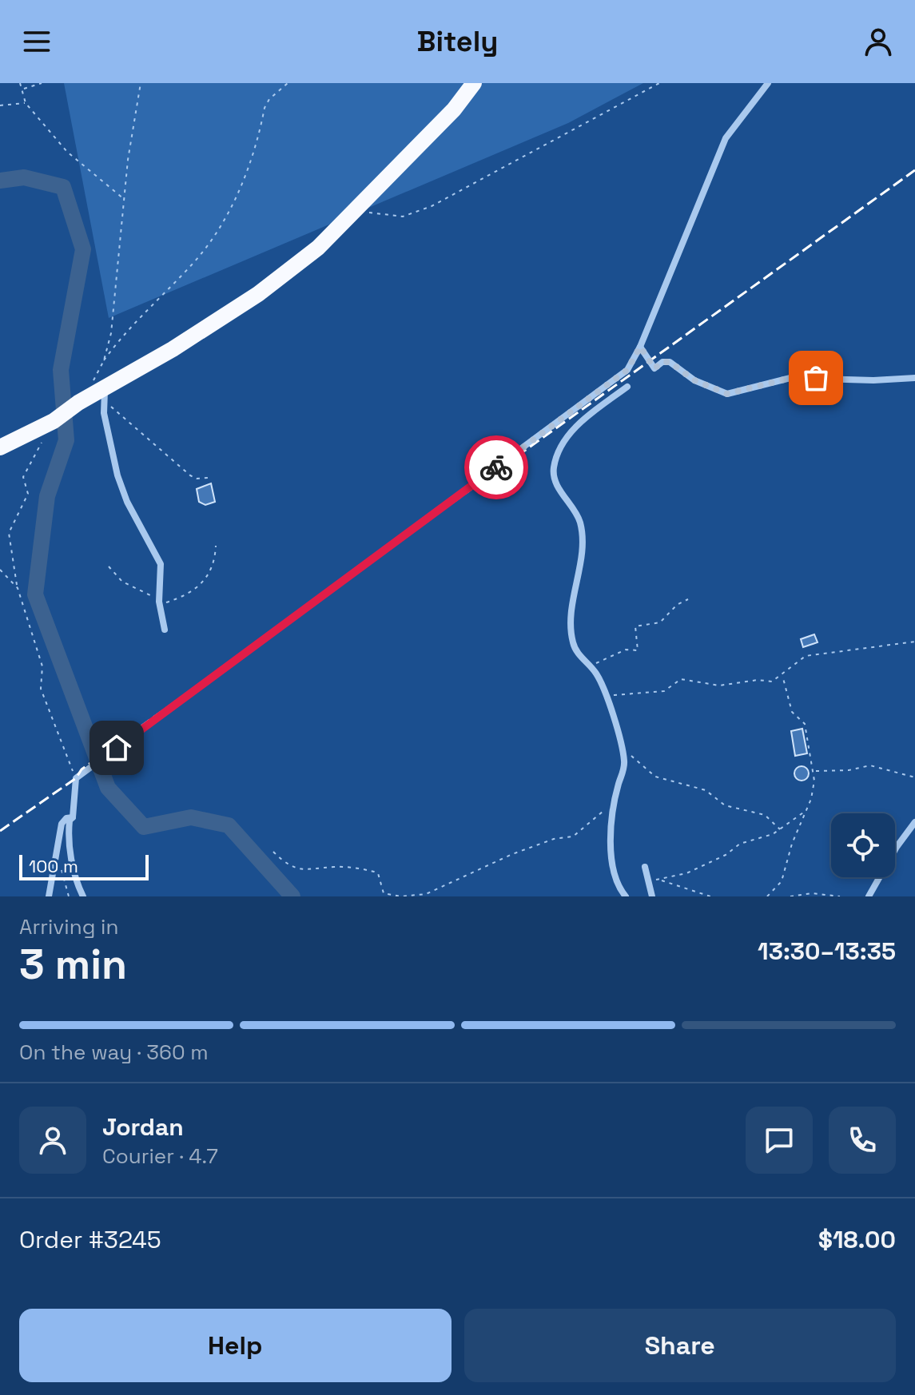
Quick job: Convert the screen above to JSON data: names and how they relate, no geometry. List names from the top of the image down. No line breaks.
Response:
{"scale_bar":"100 m","page":{"header":"Bitely","scale":"100 m","heading":["3 min","Arriving in","13:30–13:35"],"panel":["Jordan","Courier · 4.7","Order #3245","$18.00"],"bar":"On the way · 360 m","buttons":["Help","Share"]}}
